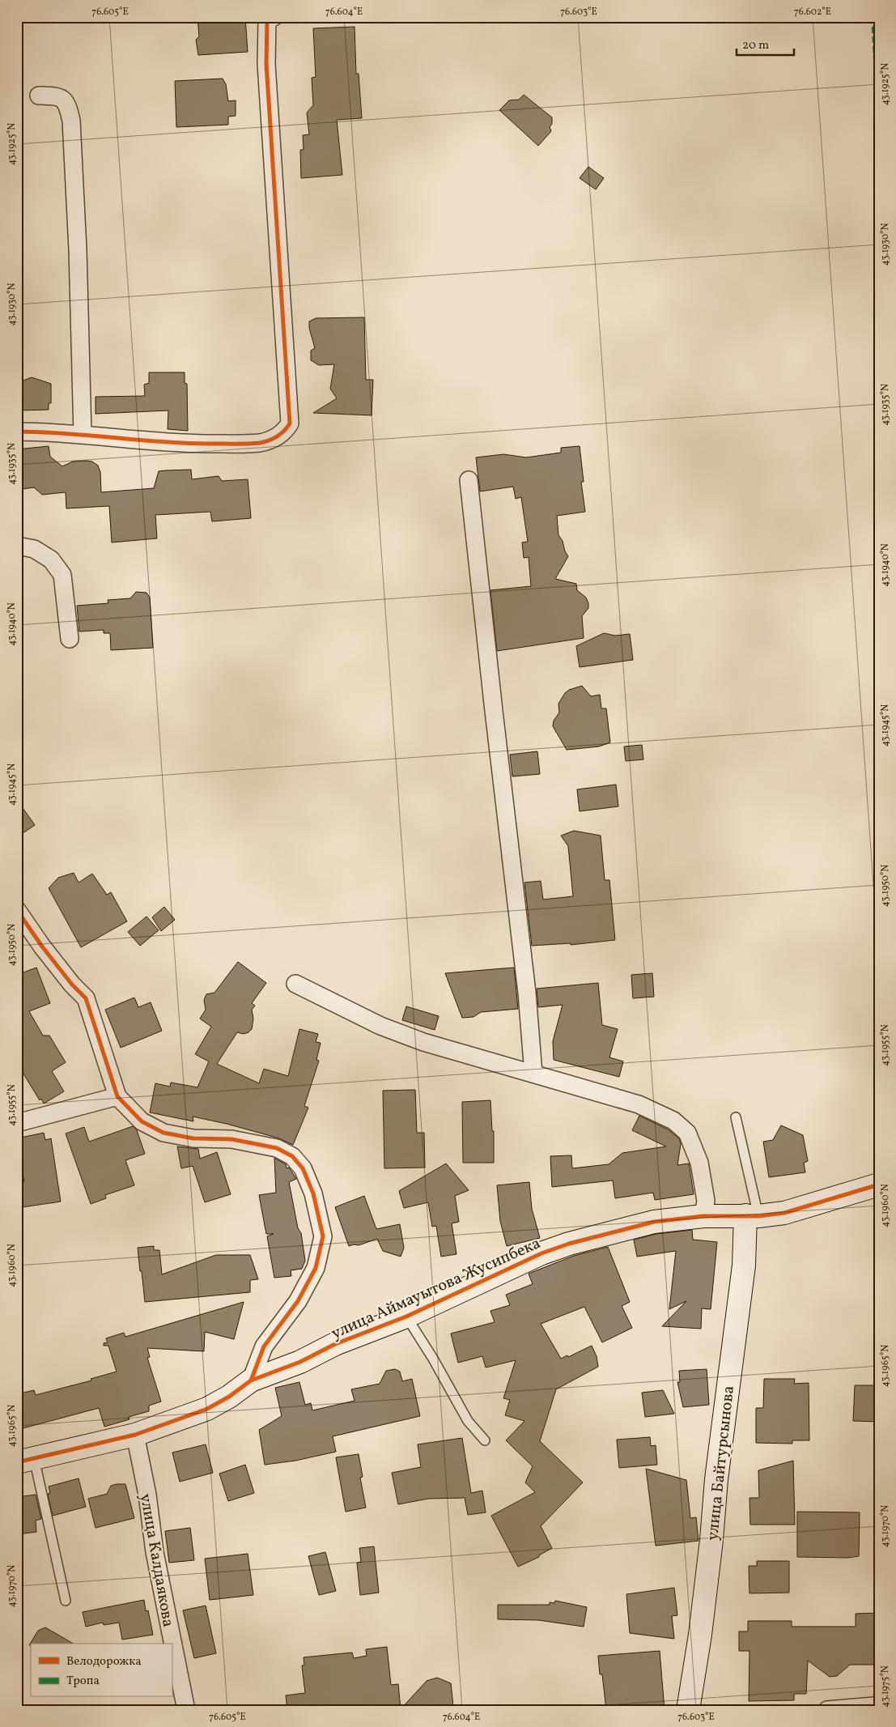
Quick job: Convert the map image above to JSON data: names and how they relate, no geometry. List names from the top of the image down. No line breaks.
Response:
{"streets":{"street":["улица Аймауытова Жусипбека","улица Байтурсынова","улица Калдаякова"]},"crossings":[["улица Аймауытова Жусипбека","улица Байтурсынова"],["улица Аймауытова Жусипбека","улица Калдаякова"]],"legend":["Велодорожка","Тропа"],"scale_bar":"20 m","coordinates":["76.605°E","76.604°E","76.603°E","76.602°E","43.1925°N","43.1930°N","43.1935°N","43.1940°N","43.1945°N","43.1950°N","43.1955°N","43.1960°N","43.1965°N","43.1970°N","43.1975°N"]}
